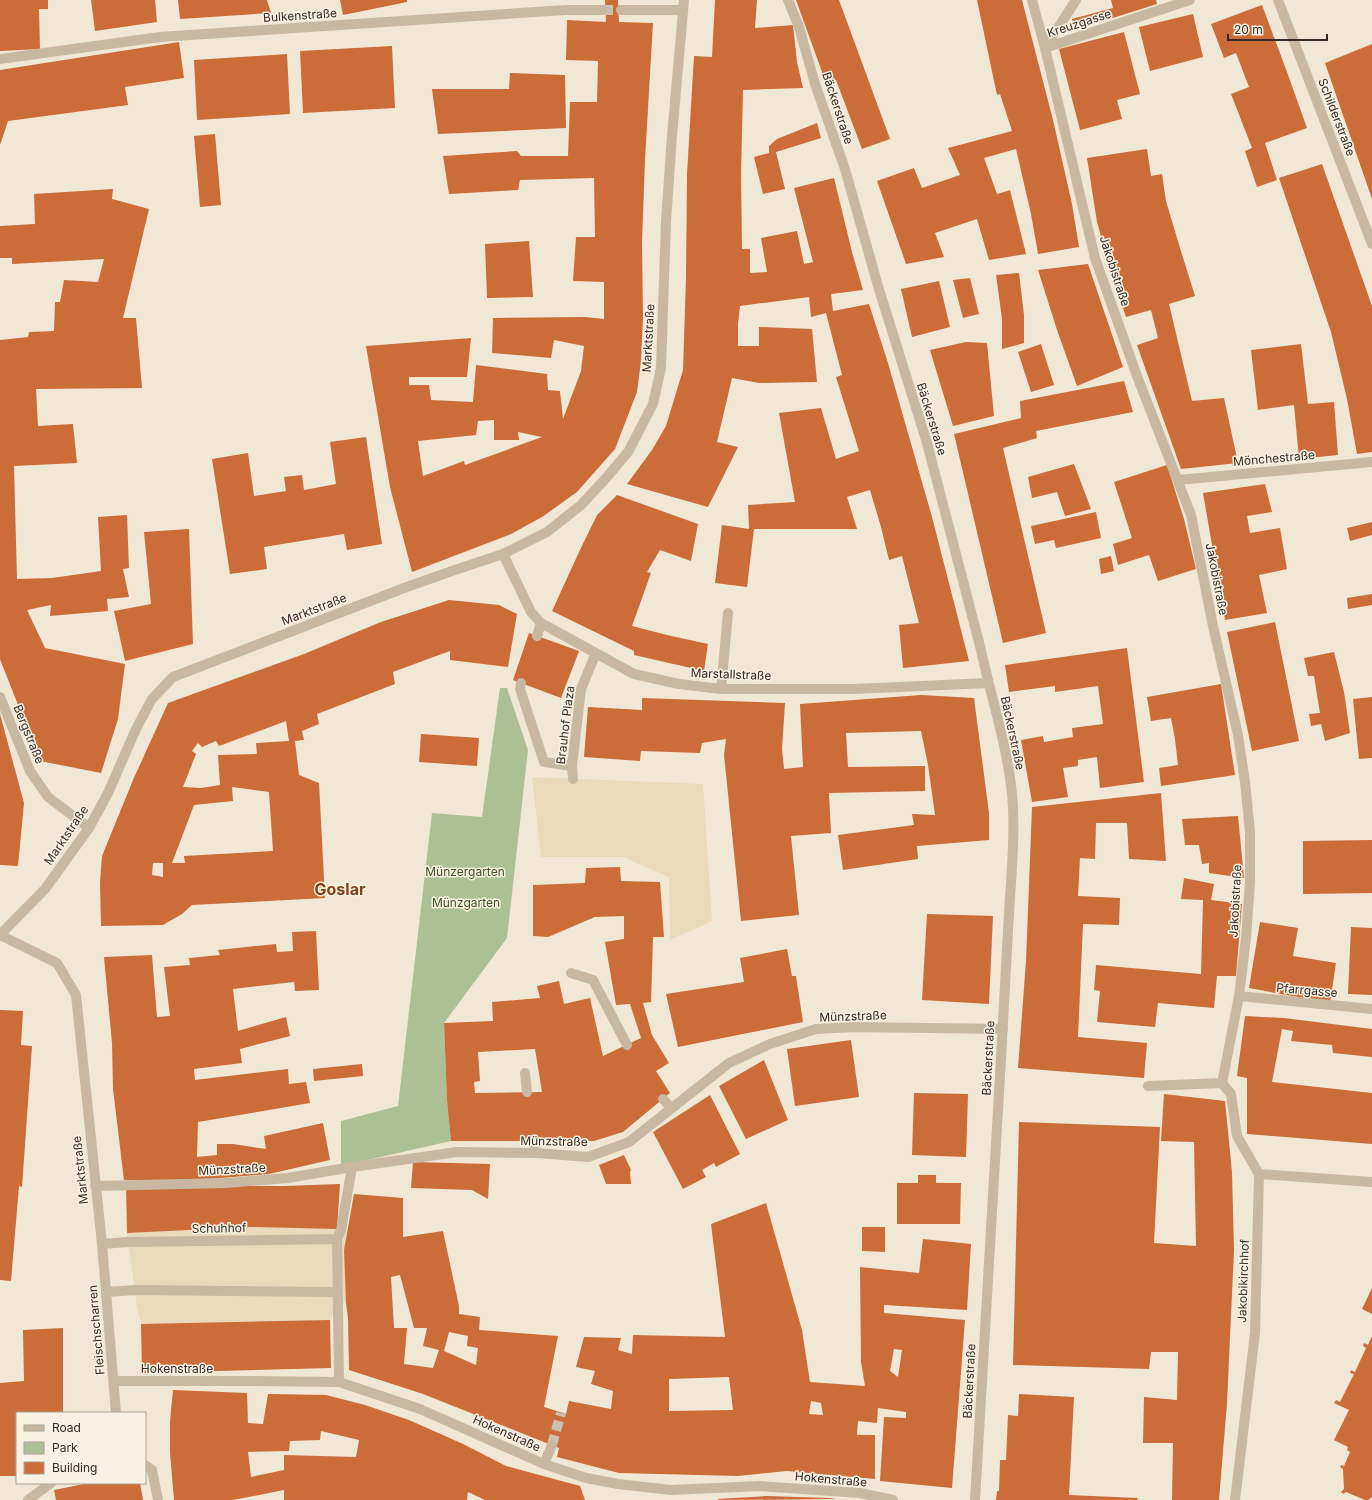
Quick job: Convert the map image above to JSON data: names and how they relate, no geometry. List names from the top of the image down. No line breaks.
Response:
{"streets":{"street":["Bulkenstraße","Kreuzgasse","Bäckerstraße","Schilderstraße","Jakobistraße","Marktstraße","Mönchestraße","Marstallstraße","Brauhof Plaza","Bergstraße","Pfarrgasse","Münzstraße","Schuhhof","Jakobikirchhof","Fleischscharren","Hokenstraße"]},"crossings":[["Kreuzgasse","Jakobistraße"],["Bäckerstraße","Marstallstraße"],["Bäckerstraße","Münzstraße"],["Jakobistraße","Mönchestraße"],["Jakobistraße","Pfarrgasse"],["Marktstraße","Marstallstraße"],["Marktstraße","Bergstraße"],["Marktstraße","Münzstraße"],["Marktstraße","Schuhhof"],["Marktstraße","Fleischscharren"],["Marstallstraße","Brauhof Plaza"],["Schuhhof","Fleischscharren"],["Fleischscharren","Hokenstraße"]],"districts":["Goslar"],"parks":["Münzergarten","Münzgarten"],"legend":["Road","Park","Building"],"scale_bar":"20 m"}
